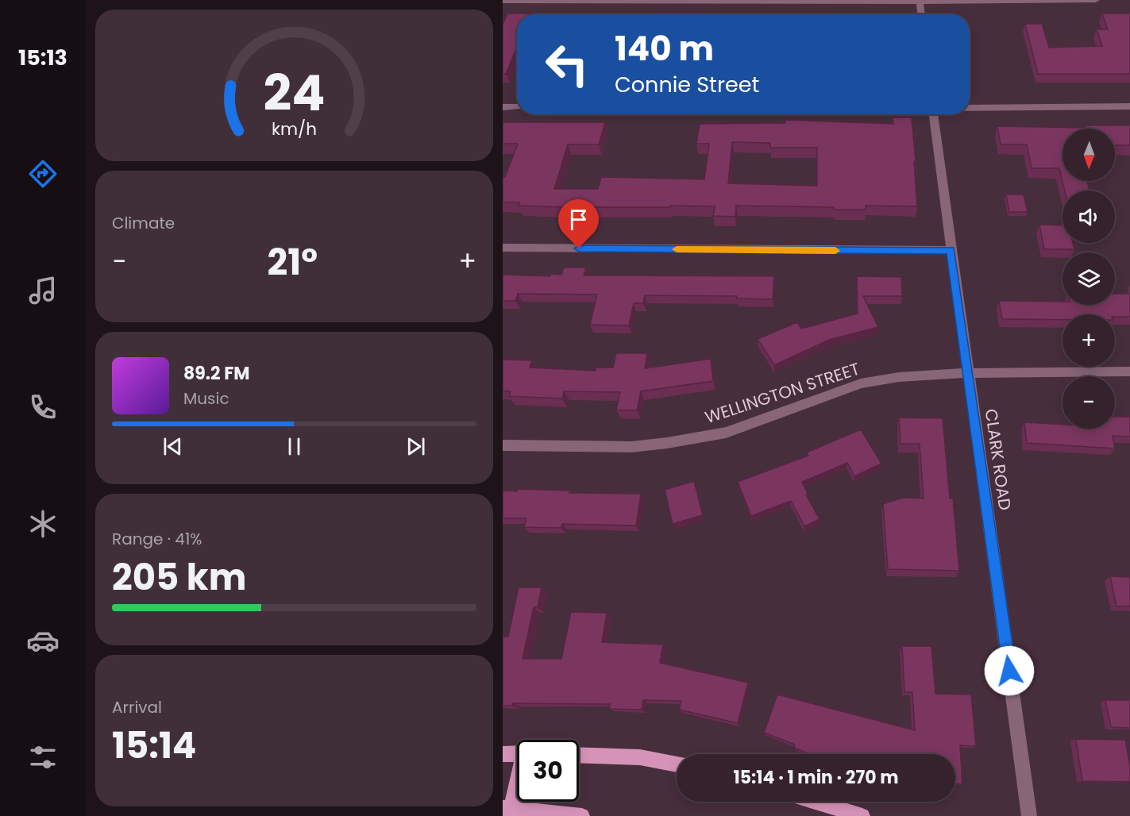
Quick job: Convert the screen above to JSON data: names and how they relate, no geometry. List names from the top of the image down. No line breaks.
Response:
{"streets":{"street":["WELLINGTON STREET","CLARK ROAD"]},"crossings":[["WELLINGTON STREET","CLARK ROAD"]],"north":"bottom","page":{"tabs":"15:13","turn":["140 m","Connie Street"],"map_buttons":["+","−"],"tile":["Climate",["Range · 41%","205 km"],["Arrival","15:14"]],"heat":["−","21°","+"],"song":["89.2 FM","Music"],"limit":"30","trip":"15:14 · 1 min · 270 m","gauge":["24","km/h"]}}
